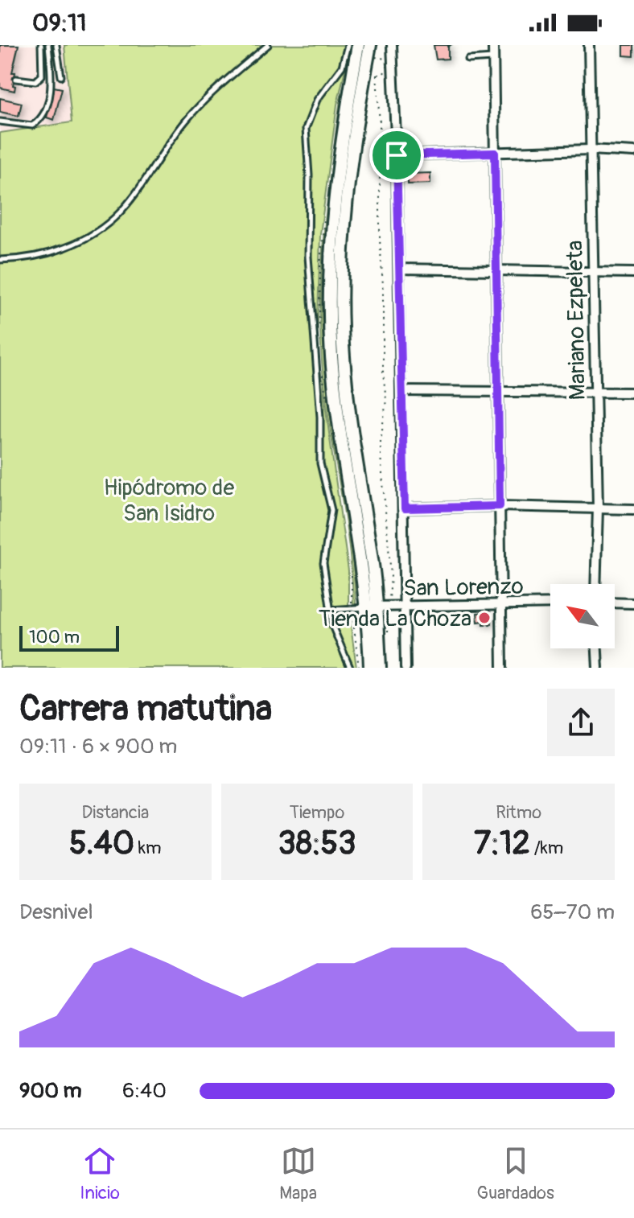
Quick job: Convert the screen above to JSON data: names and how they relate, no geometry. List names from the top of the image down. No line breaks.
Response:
{"streets":{"street":["Mariano Ezpeleta","San Lorenzo"]},"parks":["Hipódromo de San Isidro"],"places":["Tienda La Choza"],"scale_bar":"100 m","north":"top left","page":{"status":"09:11","scale":"100 m","heading":["Carrera matutina","09:11 · 6 × 900 m"],"stats":[["Distancia","5.40 km"],["Tiempo","38:53"],["Ritmo","7:12 /km"]],"chart":["Desnivel","65–70 m"],"list":[{"name":"900 m","note":"6:40"}],"tabs":["Inicio","Mapa","Guardados"]}}
